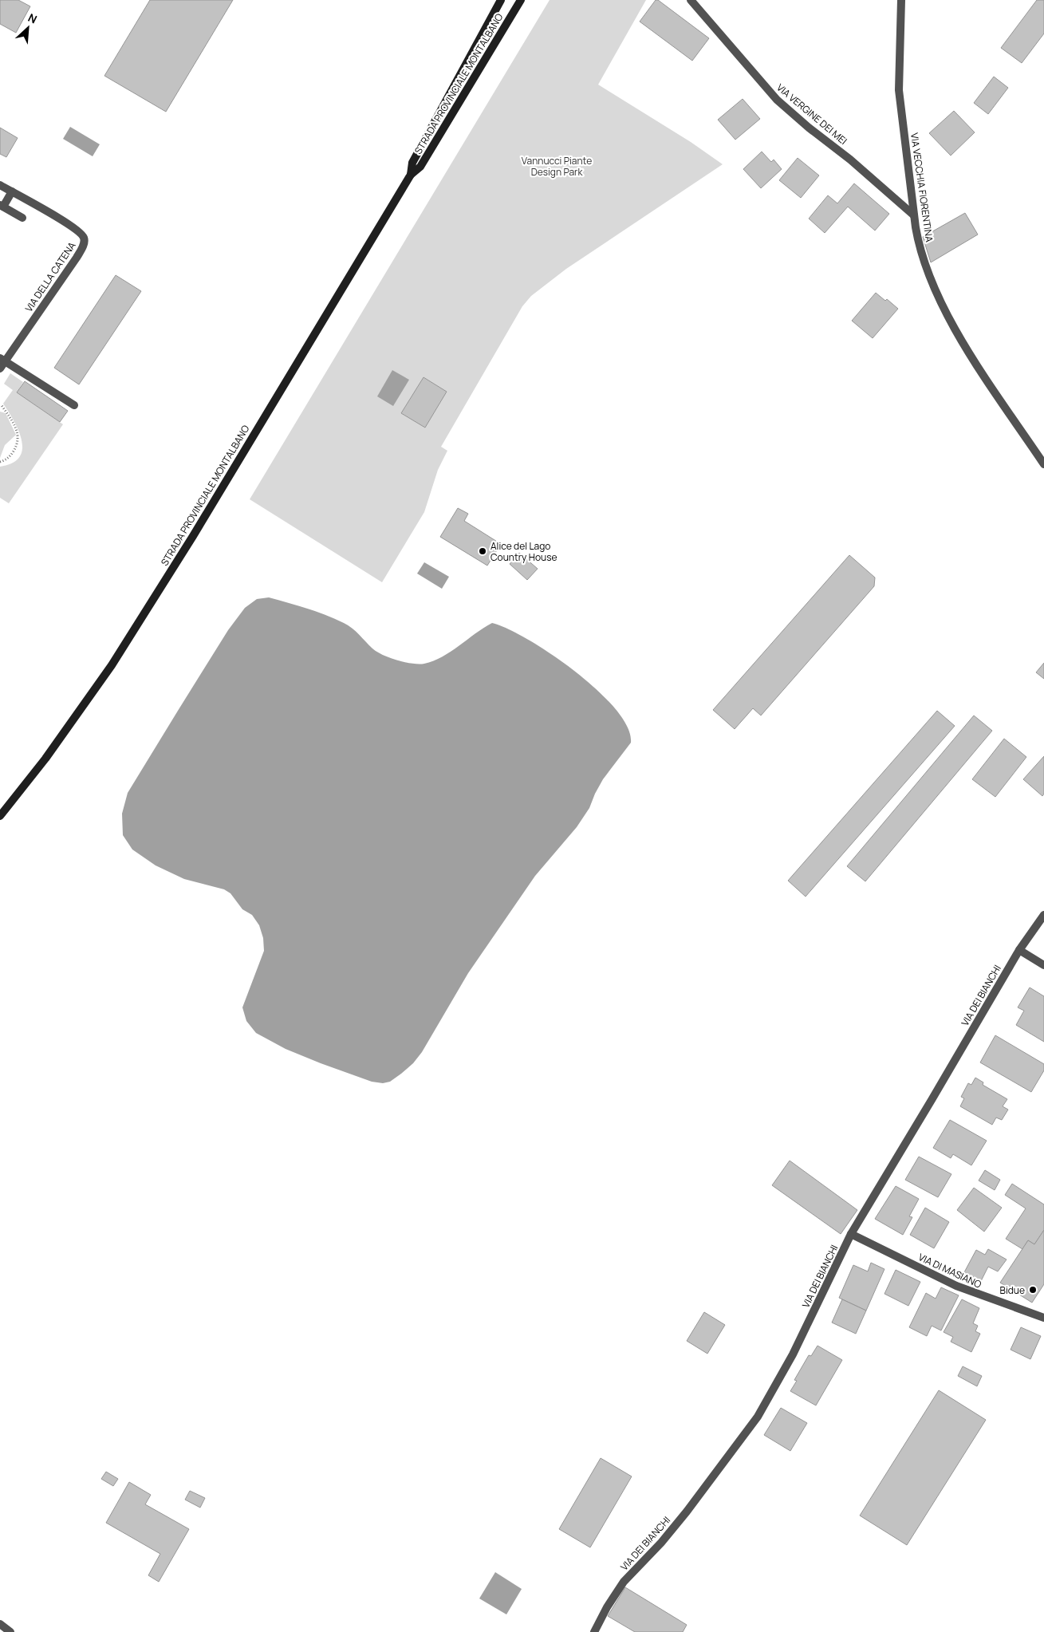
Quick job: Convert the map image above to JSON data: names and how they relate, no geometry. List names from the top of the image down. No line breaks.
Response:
{"streets":{"main road":["STRADA PROVINCIALE MONTALBANO"],"street":["VIA VERGINE DEI MEI","VIA VECCHIA FIORENTINA","VIA DELLA CATENA","VIA DEI BIANCHI","VIA DI MASIANO"]},"crossings":[["VIA VERGINE DEI MEI","VIA VECCHIA FIORENTINA"],["VIA DEI BIANCHI","VIA DI MASIANO"]],"parks":["Vannucci Piante Design Park"],"places":["Alice del Lago Country House","Bidue"],"north":"top right"}
